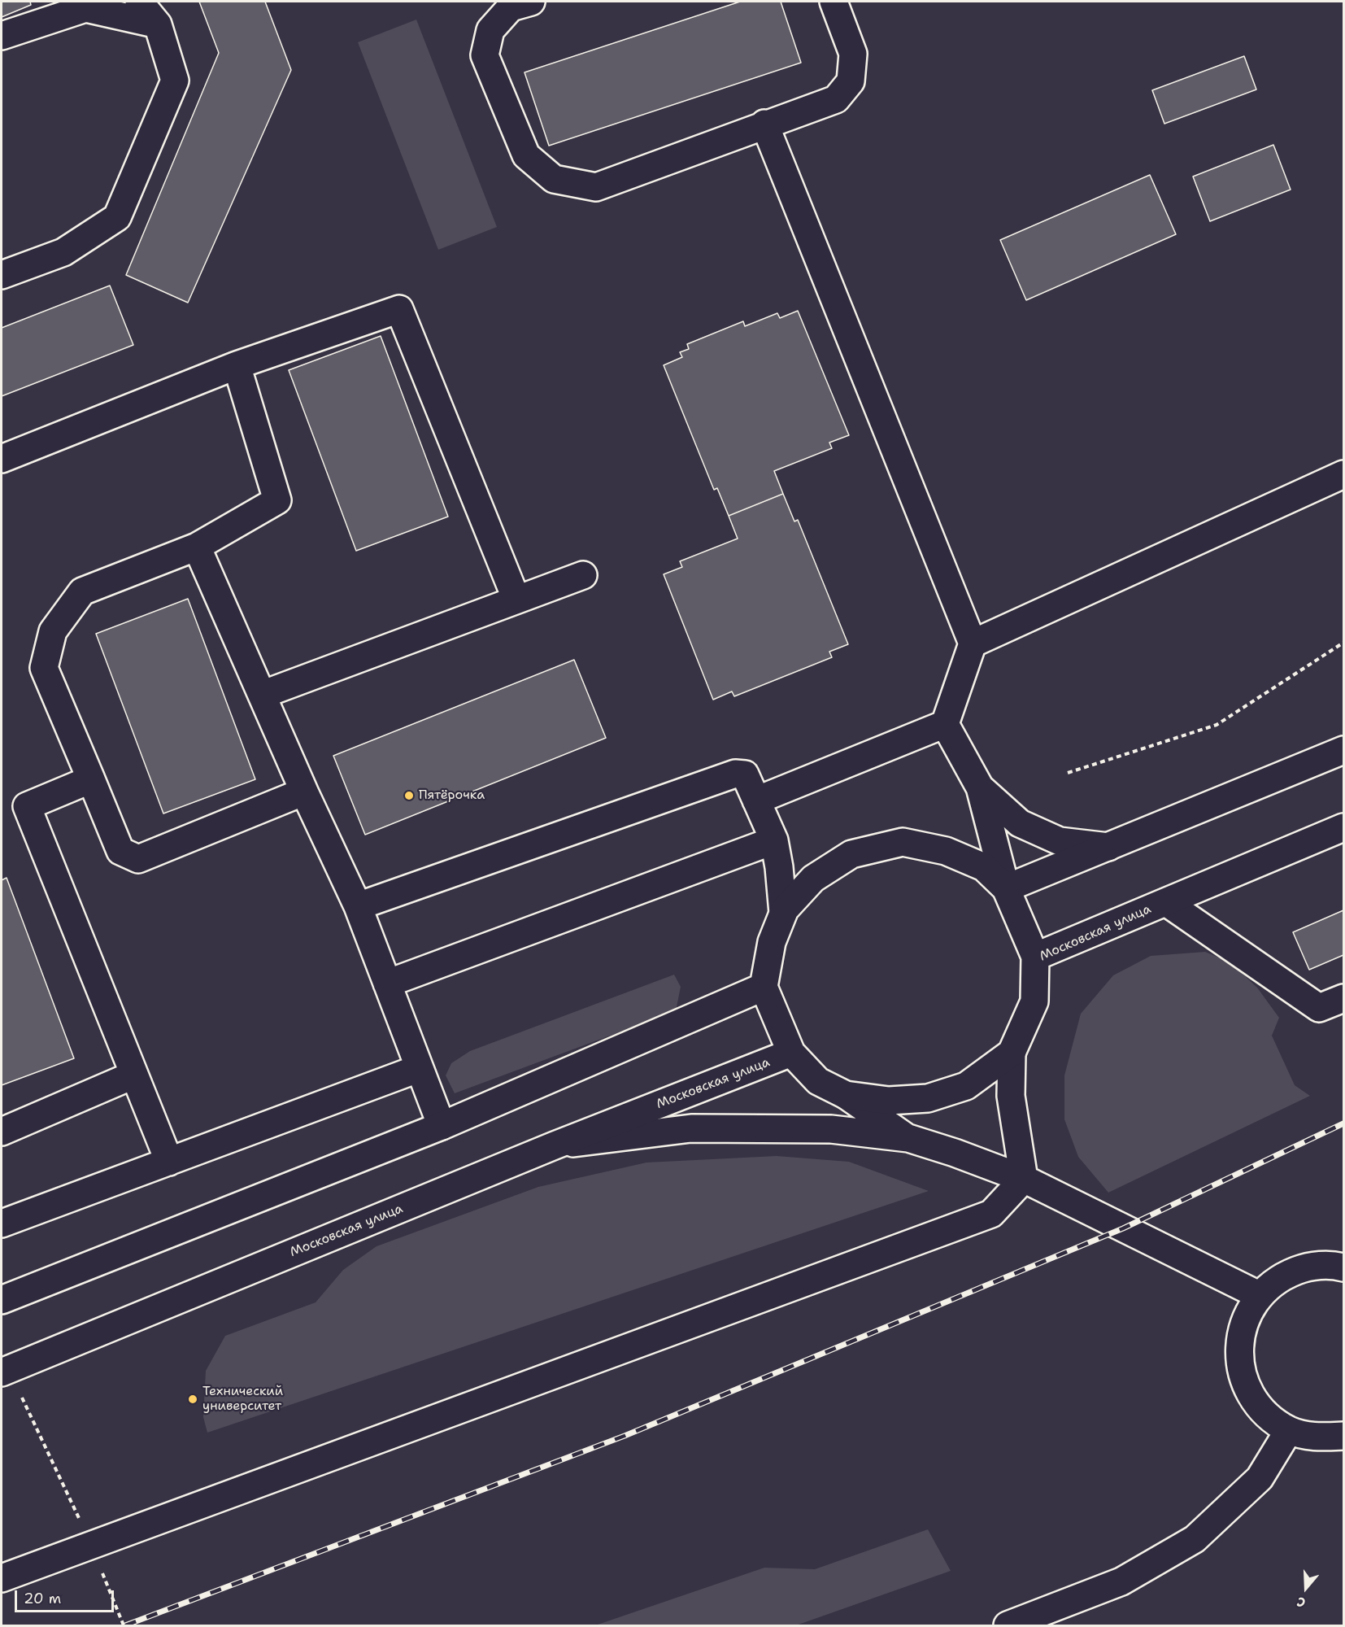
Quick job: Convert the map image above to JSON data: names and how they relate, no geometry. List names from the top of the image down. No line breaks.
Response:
{"streets":{"main road":["Московская улица"]},"places":["Пятёрочка","Технический университет"],"scale_bar":"20 m","north":"bottom"}
